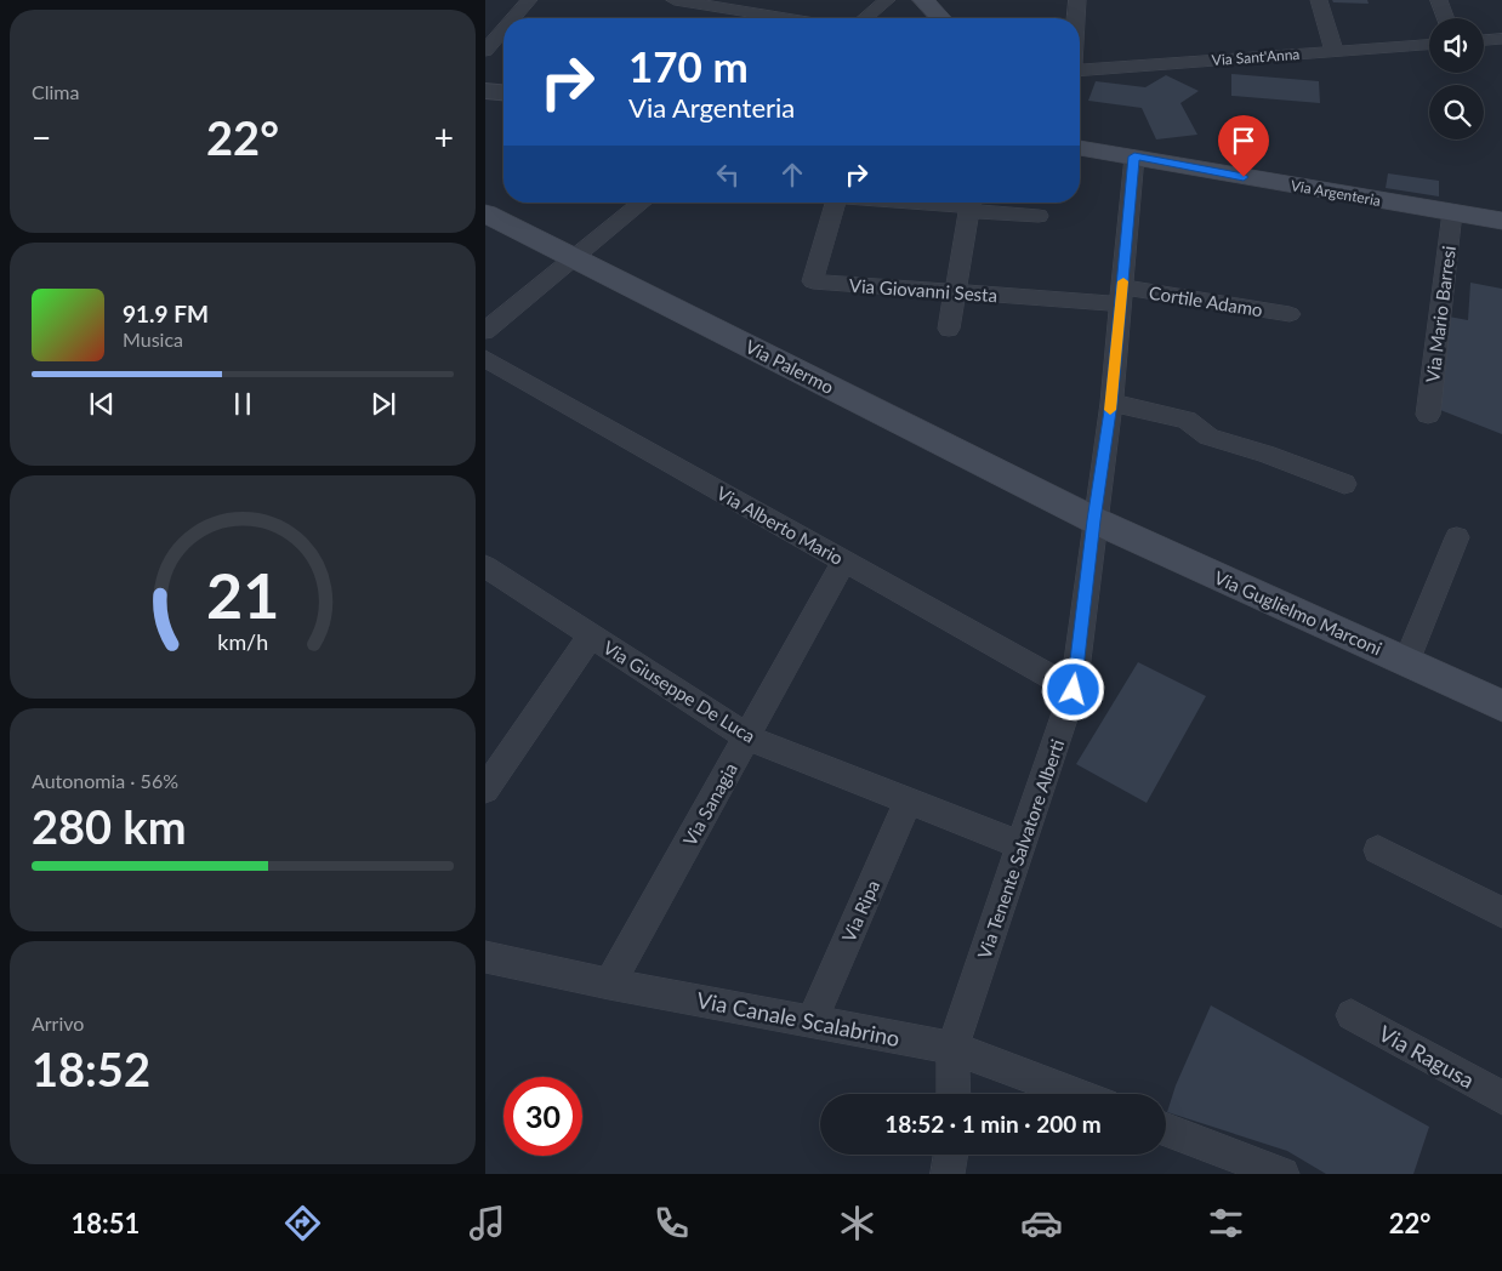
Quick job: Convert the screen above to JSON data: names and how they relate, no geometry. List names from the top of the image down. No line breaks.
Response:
{"streets":{"main road":["Via Argenteria","Via Palermo","Via Guglielmo Marconi"],"street":["Via Sant'Anna","Via Giovanni Sesta","Cortile Adamo","Via Mario Barresi","Via Alberto Mario","Via Giuseppe De Luca","Via Sanagia","Via Tenente Salvatore Alberti","Via Ripa","Via Canale Scalabrino","Via Ragusa"]},"crossings":[["Via Argenteria","Via Mario Barresi"],["Via Argenteria","Via Tenente Salvatore Alberti"],["Via Giovanni Sesta","Cortile Adamo"],["Via Giovanni Sesta","Via Tenente Salvatore Alberti"],["Cortile Adamo","Via Tenente Salvatore Alberti"],["Via Palermo","Via Guglielmo Marconi"],["Via Palermo","Via Tenente Salvatore Alberti"],["Via Alberto Mario","Via Sanagia"],["Via Alberto Mario","Via Tenente Salvatore Alberti"],["Via Guglielmo Marconi","Via Tenente Salvatore Alberti"],["Via Giuseppe De Luca","Via Sanagia"],["Via Giuseppe De Luca","Via Tenente Salvatore Alberti"],["Via Giuseppe De Luca","Via Ripa"],["Via Sanagia","Via Canale Scalabrino"],["Via Tenente Salvatore Alberti","Via Canale Scalabrino"],["Via Ripa","Via Canale Scalabrino"]],"page":{"tile":["Clima",["Autonomia · 56%","280 km"],["Arrivo","18:52"]],"turn":["170 m","Via Argenteria"],"heat":["−","22°","+"],"song":["91.9 FM","Musica"],"limit":"30","trip":"18:52 · 1 min · 200 m","tabs":["18:51","22°"],"gauge":["21","km/h"]}}
